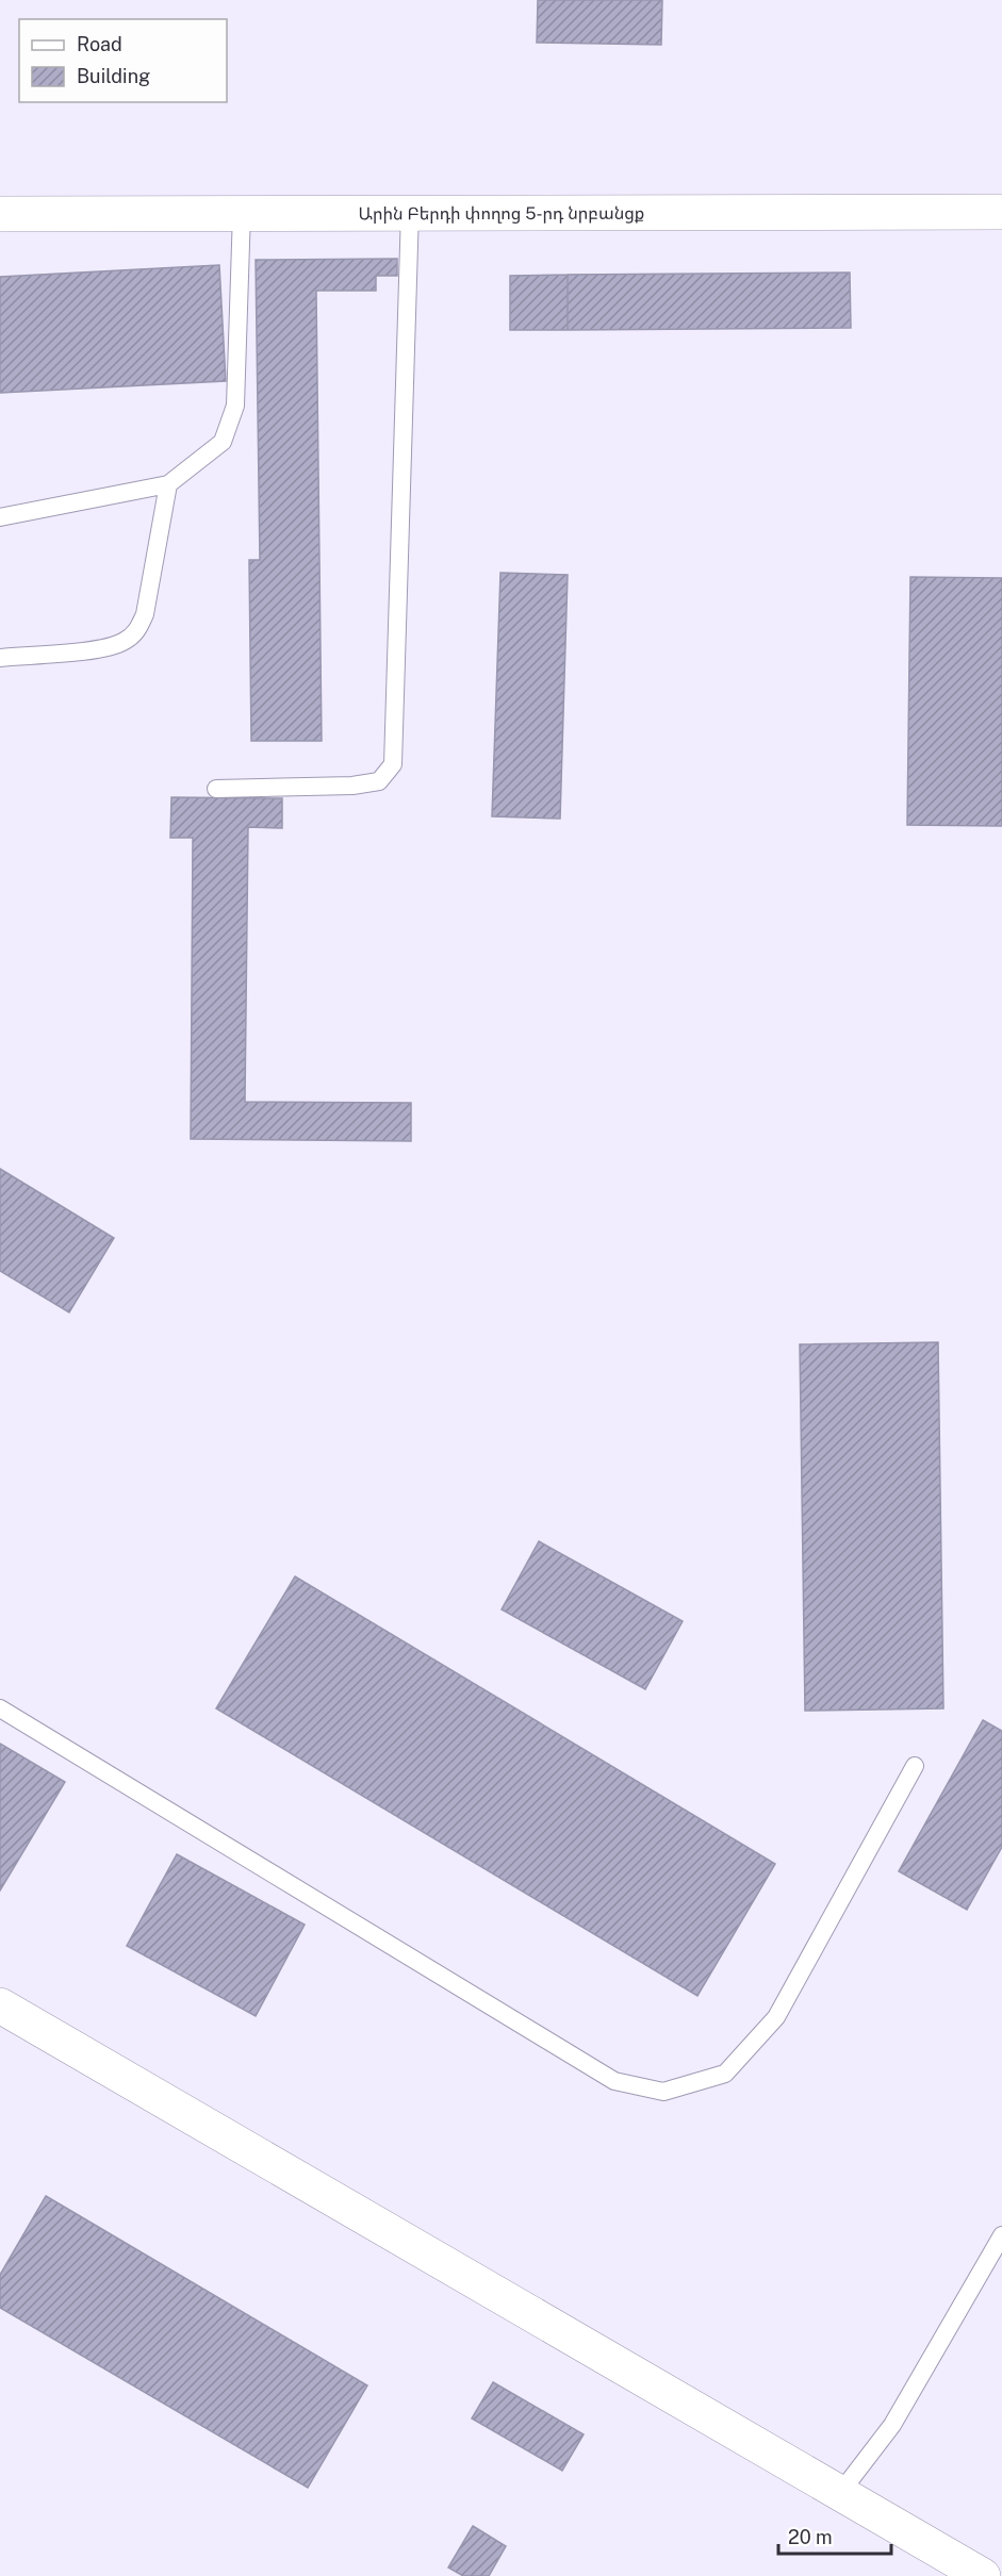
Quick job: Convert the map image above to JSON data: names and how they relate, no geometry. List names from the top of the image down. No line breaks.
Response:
{"streets":{"street":["Արին Բերդի փողոց 5-րդ նրբանցք"]},"legend":["Road","Building"],"scale_bar":"20 m"}
